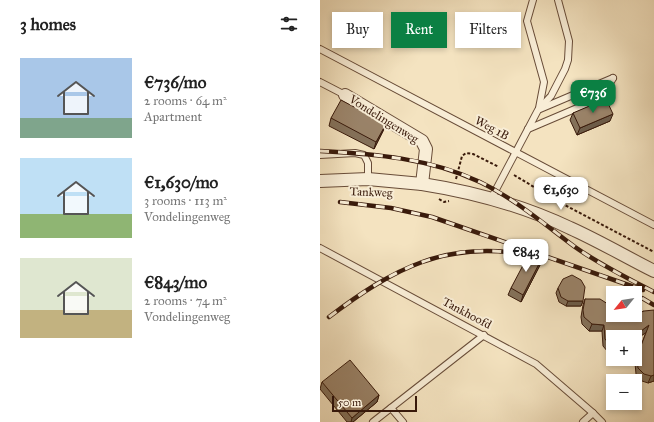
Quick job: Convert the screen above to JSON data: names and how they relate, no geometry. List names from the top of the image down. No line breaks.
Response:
{"streets":{"street":["Vondelingenweg","Tankweg"],"lane":["Weg 1B","Tankhoofd"]},"crossings":[["Vondelingenweg","Tankweg"]],"scale_bar":"50 m","north":"bottom left","page":{"heading":"3 homes","chip":["Buy","Rent","Filters"],"list":[{"name":"€736/mo","note":"2 rooms · 64 m² · Apartment"},{"name":"€1,630/mo","note":"3 rooms · 113 m² · Vondelingenweg"},{"name":"€843/mo","note":"2 rooms · 74 m² · Vondelingenweg"}],"price":["€736","€1,630","€843"],"map_buttons":["+","−"],"scale":"50 m"}}
